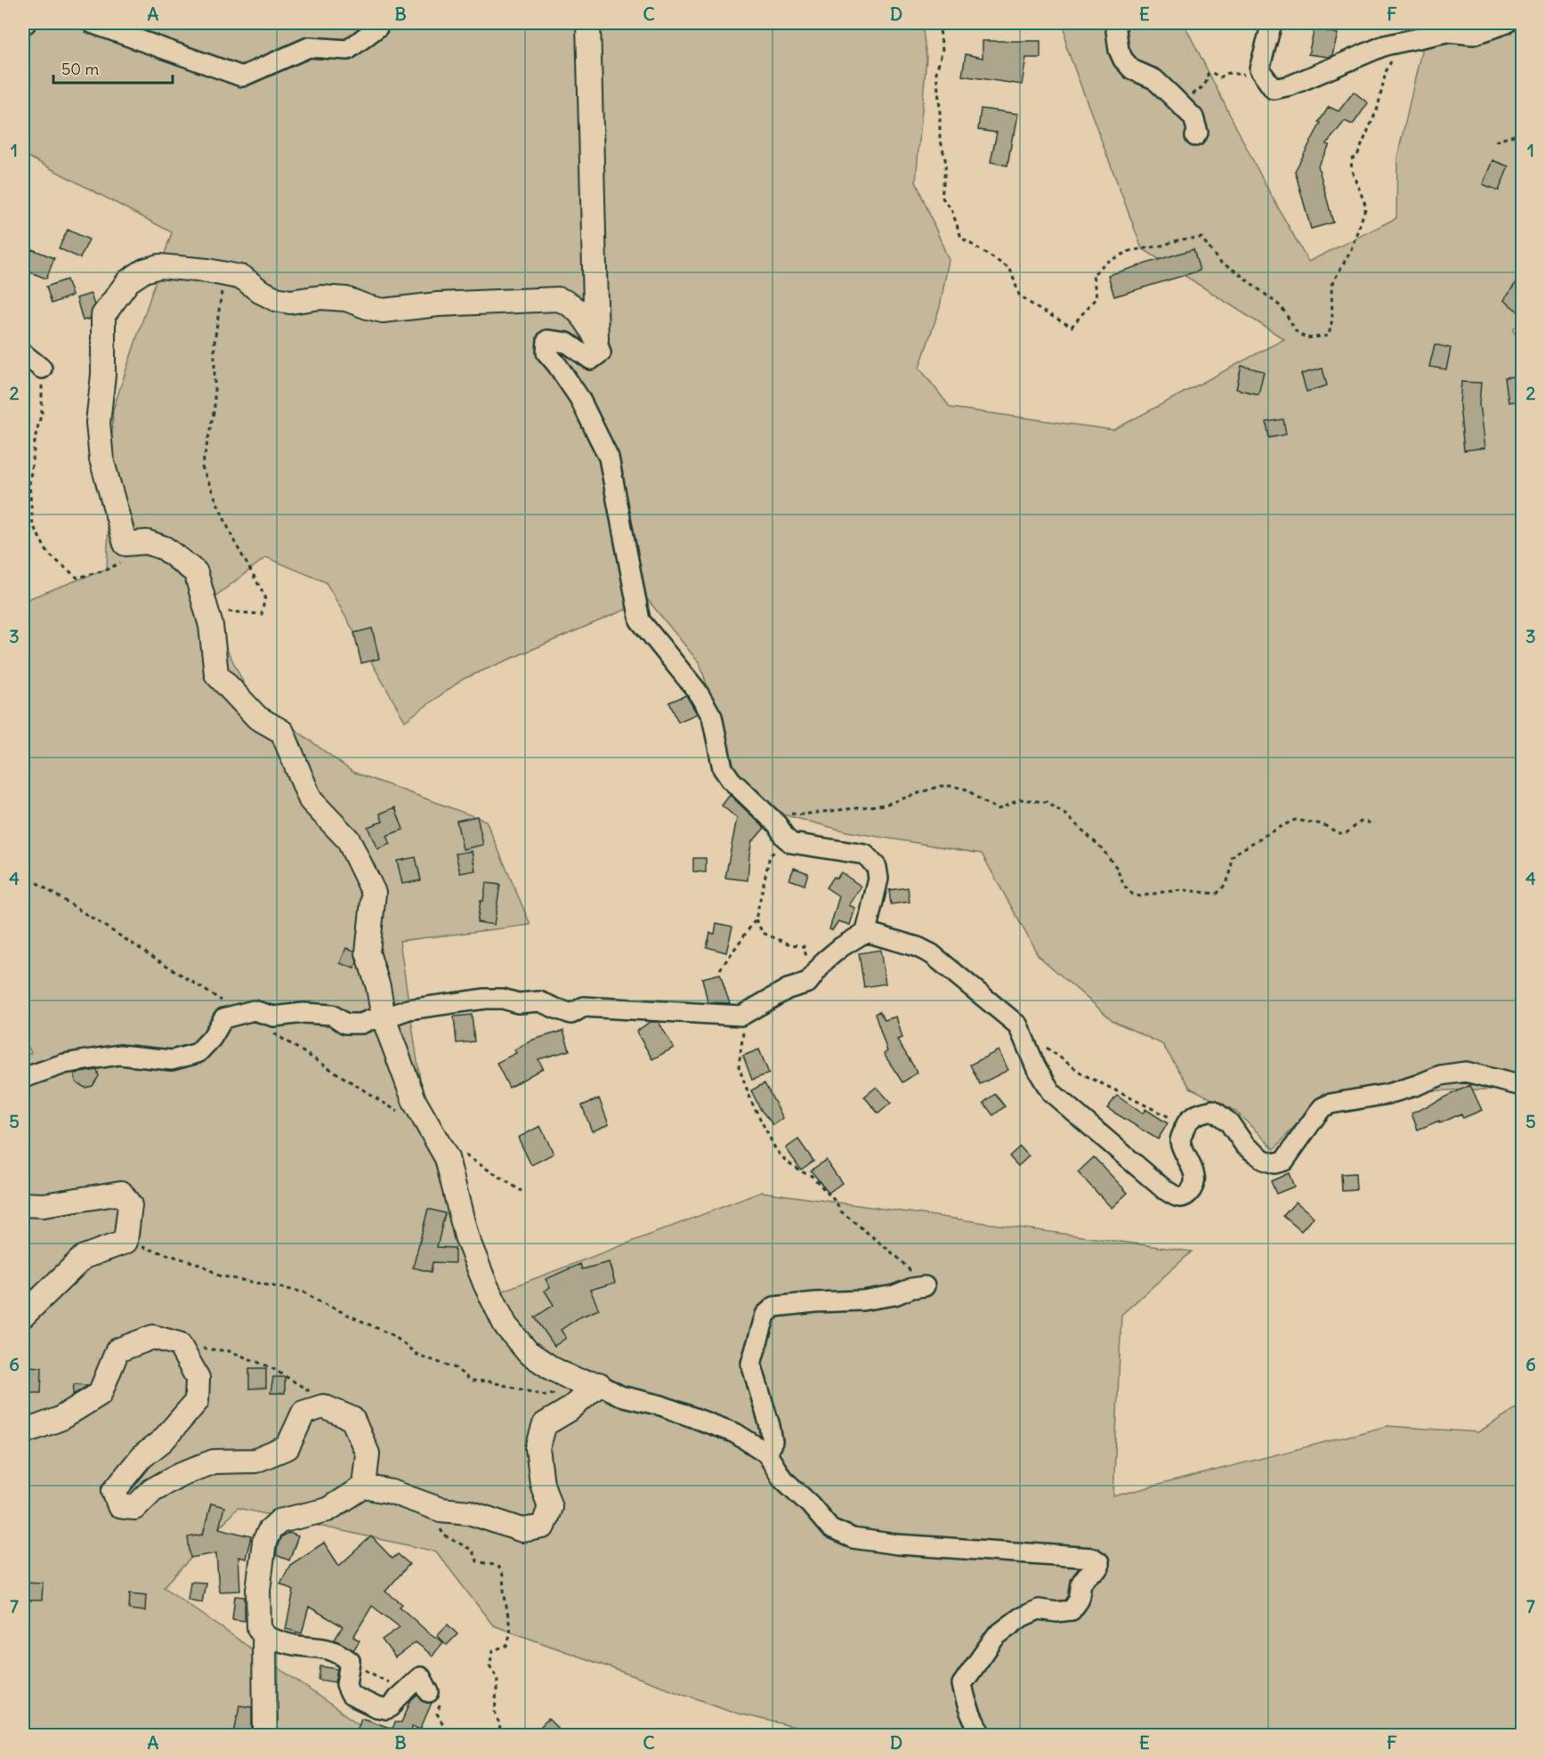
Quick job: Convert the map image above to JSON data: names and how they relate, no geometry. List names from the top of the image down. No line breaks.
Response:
{"scale_bar":"50 m","grid":{"columns":["A","B","C","D","E","F"],"rows":["1","2","3","4","5","6","7"]}}
